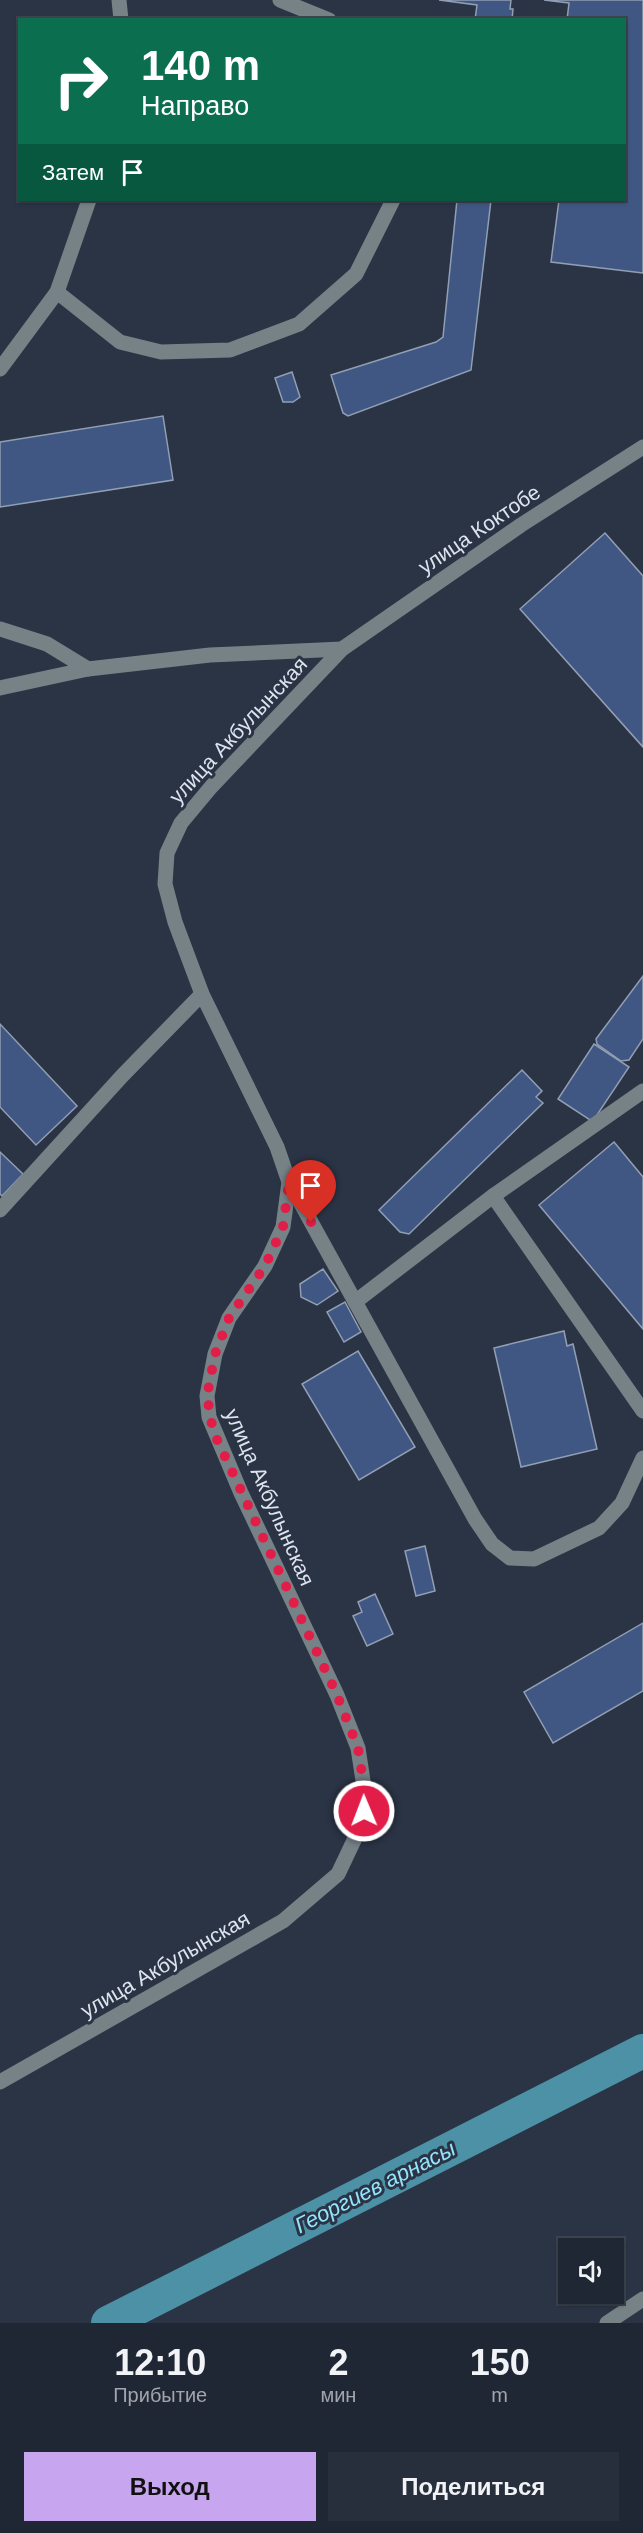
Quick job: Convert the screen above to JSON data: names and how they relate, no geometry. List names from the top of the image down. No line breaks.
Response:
{"streets":{"street":["улица Коктобе","улица Акбулынская"]},"crossings":[["улица Коктобе","улица Акбулынская"]],"water":["Георгиев арнасы"],"page":{"turn":["140 m","Направо"],"then":"Затем","eta":["12:10","Прибытие","2","мин","150","m"],"buttons":["Выход","Поделиться"]}}
